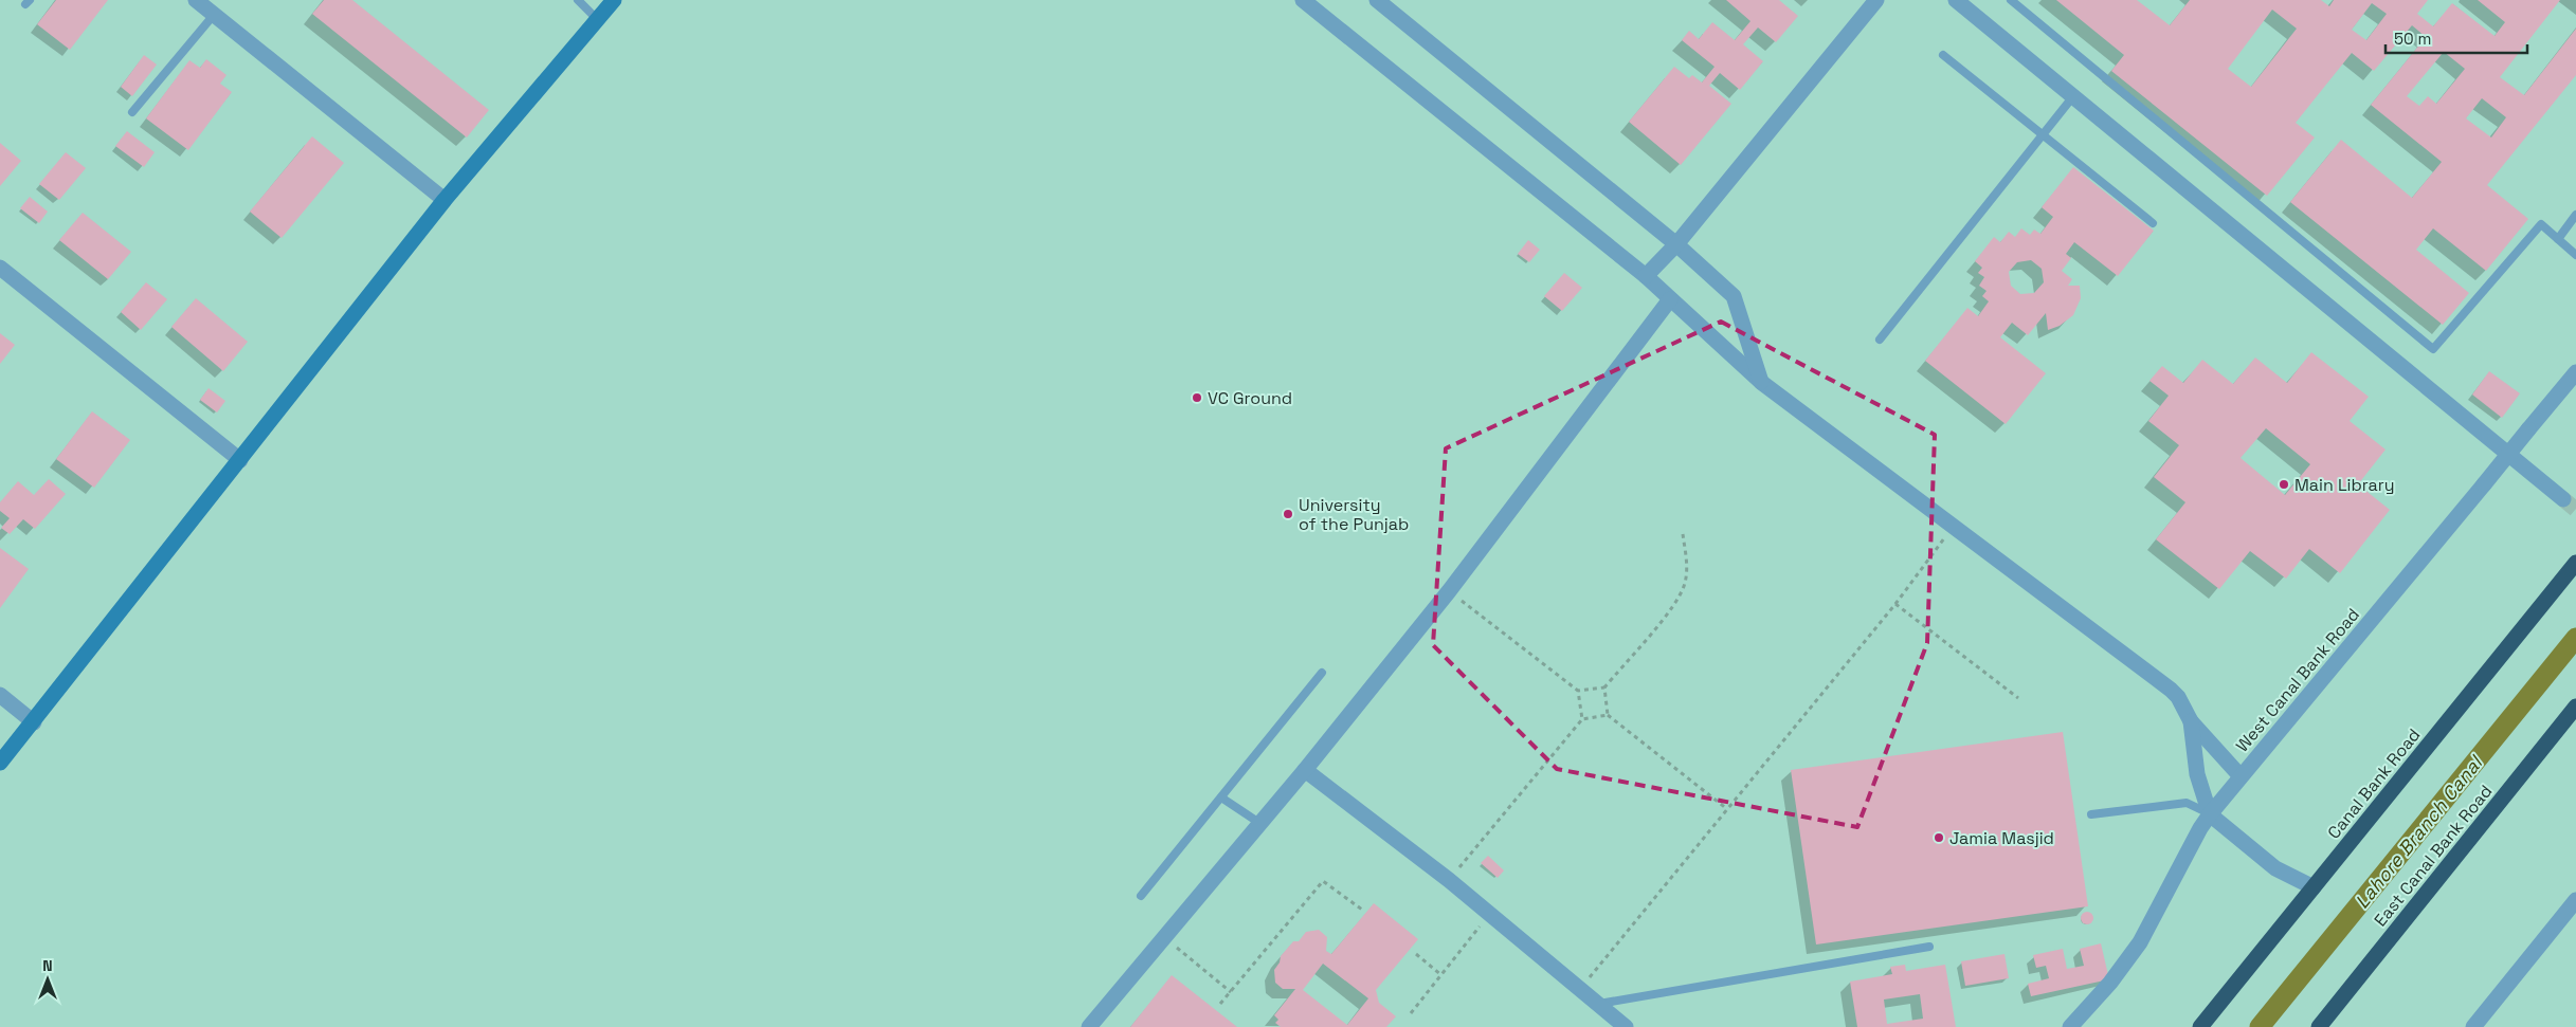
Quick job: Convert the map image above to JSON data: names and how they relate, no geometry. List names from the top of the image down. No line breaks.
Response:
{"streets":{"highway":["Canal Bank Road","East Canal Bank Road"],"street":["West Canal Bank Road"]},"water":["Lahore Branch Canal"],"places":["VC Ground","Main Library","University of the Punjab","Jamia Masjid"],"scale_bar":"50 m","north":"top"}
